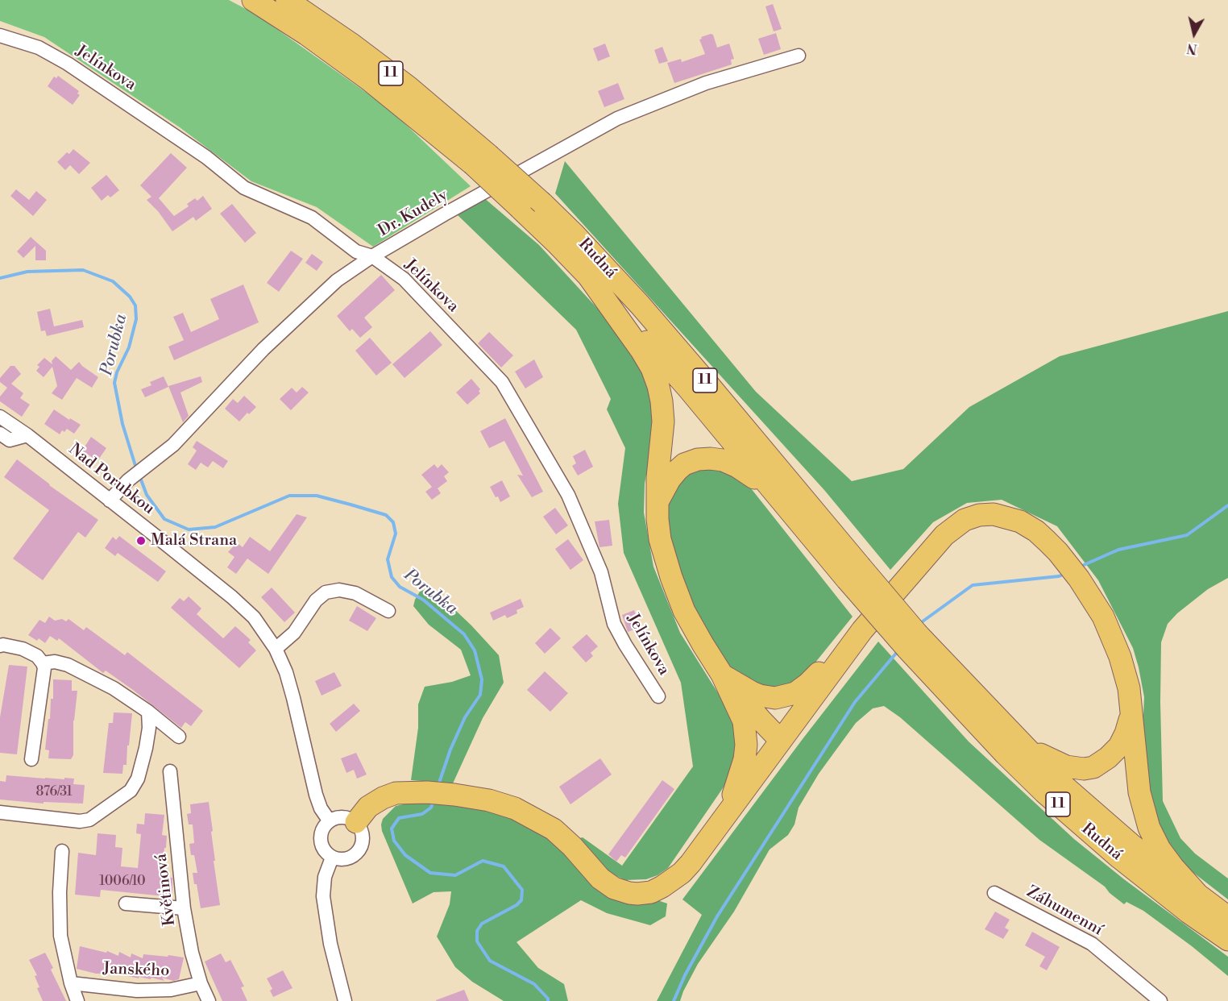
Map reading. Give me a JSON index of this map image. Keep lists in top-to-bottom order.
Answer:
{
  "streets": {
    "highway": ["11", "Rudná"],
    "street": [
      "Jelínkova",
      "Dr. Kudely",
      "Nad Porubkou",
      "Květinová",
      "Záhumenní",
      "Janského"
    ]
  },
  "crossings": [
    ["Jelínkova", "Dr. Kudely"],
    ["11", "Rudná"],
    ["Dr. Kudely", "Nad Porubkou"],
    ["Květinová", "Janského"]
  ],
  "water": ["Porubka"],
  "places": ["Malá Strana"],
  "house_numbers": ["876/31", "1006/10"],
  "north": "bottom"
}
